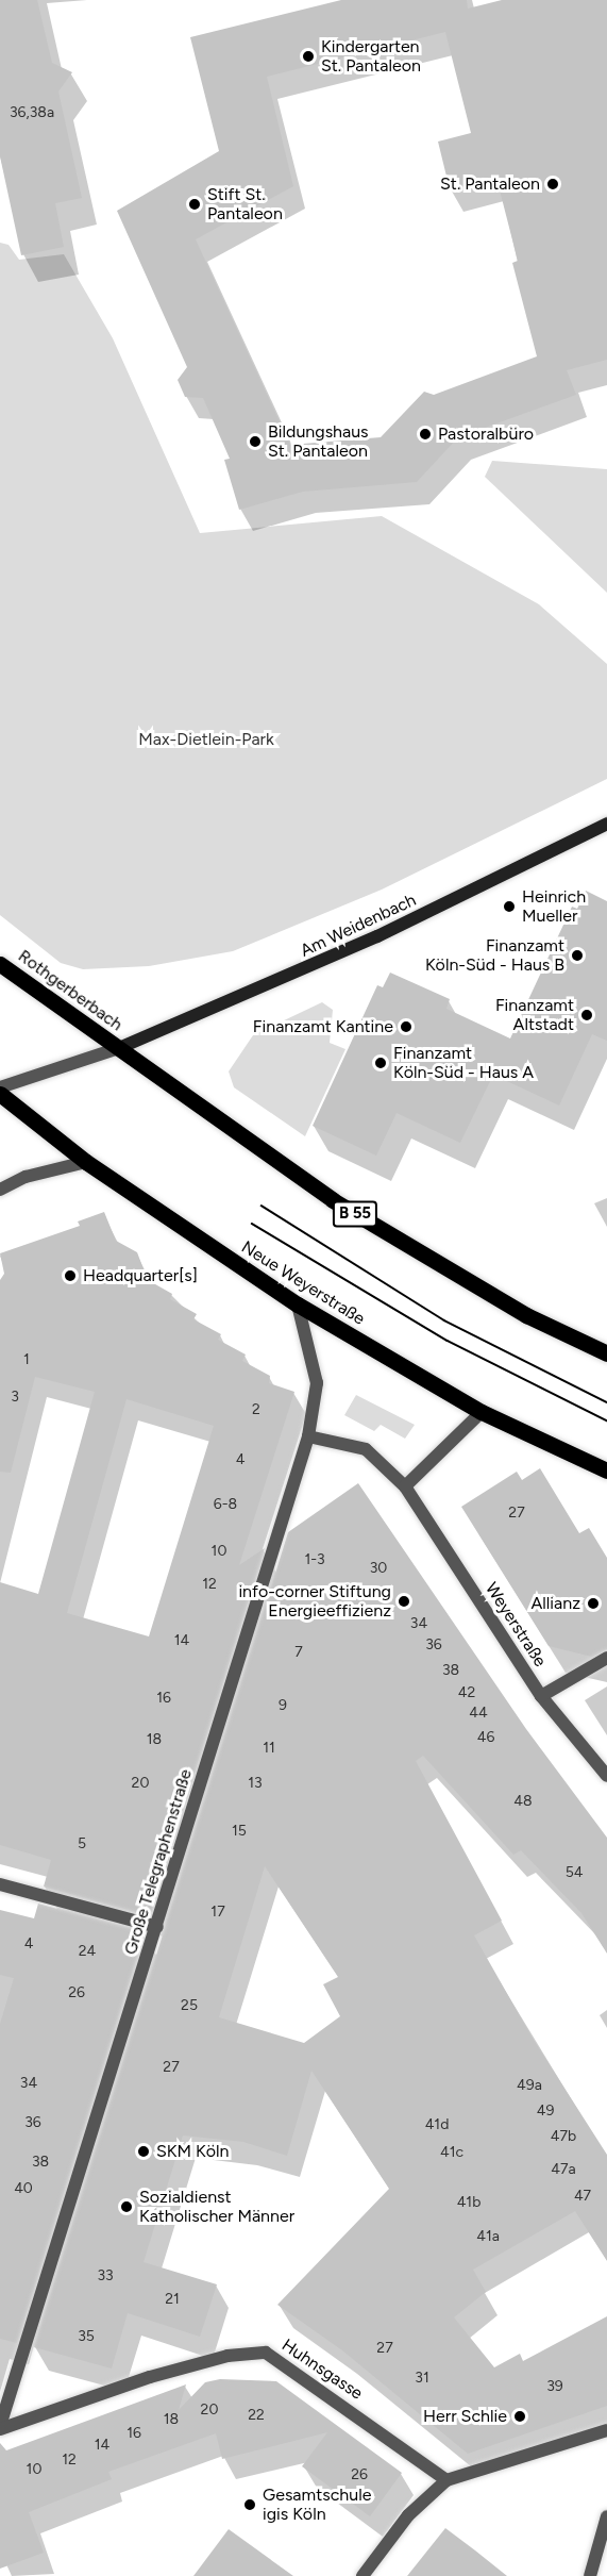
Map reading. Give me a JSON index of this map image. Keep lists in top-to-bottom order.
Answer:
{
  "streets": {
    "main road": ["Rothgerberbach", "B 55", "Neue Weyerstraße"],
    "street": [
      "Am Weidenbach",
      "Weyerstraße",
      "Große Telegraphenstraße",
      "Huhnsgasse"
    ]
  },
  "crossings": [
    ["Am Weidenbach", "Rothgerberbach"],
    ["Am Weidenbach", "B 55"],
    ["Rothgerberbach", "B 55"],
    ["Neue Weyerstraße", "Große Telegraphenstraße"],
    ["Weyerstraße", "Große Telegraphenstraße"],
    ["Große Telegraphenstraße", "Huhnsgasse"]
  ],
  "parks": ["Max-Dietlein-Park"],
  "places": [
    "Kindergarten St. Pantaleon",
    "St. Pantaleon",
    "Stift St. Pantaleon",
    "Pastoralbüro",
    "Bildungshaus St. Pantaleon",
    "Heinrich Mueller",
    "Finanzamt Köln-Süd - Haus B",
    "Finanzamt Altstadt",
    "Finanzamt Kantine",
    "Finanzamt Köln-Süd - Haus A",
    "Headquarter[s]",
    "info-corner Stiftung Energieeffizienz",
    "Allianz",
    "SKM Köln",
    "Sozialdienst Katholischer Männer",
    "Herr Schlie",
    "Gesamtschule igis Köln"
  ],
  "house_numbers": [
    "36,38a",
    "1",
    "3",
    "2",
    "4",
    "6-8",
    "27",
    "10",
    "1-3",
    "30",
    "12",
    "34",
    "14",
    "36",
    "7",
    "38",
    "42",
    "16",
    "9",
    "44",
    "46",
    "18",
    "11",
    "20",
    "13",
    "48",
    "15",
    "5",
    "54",
    "17",
    "4",
    "24",
    "26",
    "25",
    "27",
    "34",
    "49a",
    "49",
    "36",
    "41d",
    "47b",
    "41c",
    "38",
    "47a",
    "40",
    "47",
    "41b",
    "41a",
    "33",
    "21",
    "35",
    "27",
    "31",
    "39",
    "20",
    "22",
    "18",
    "16",
    "14",
    "12",
    "10",
    "26"
  ]
}
